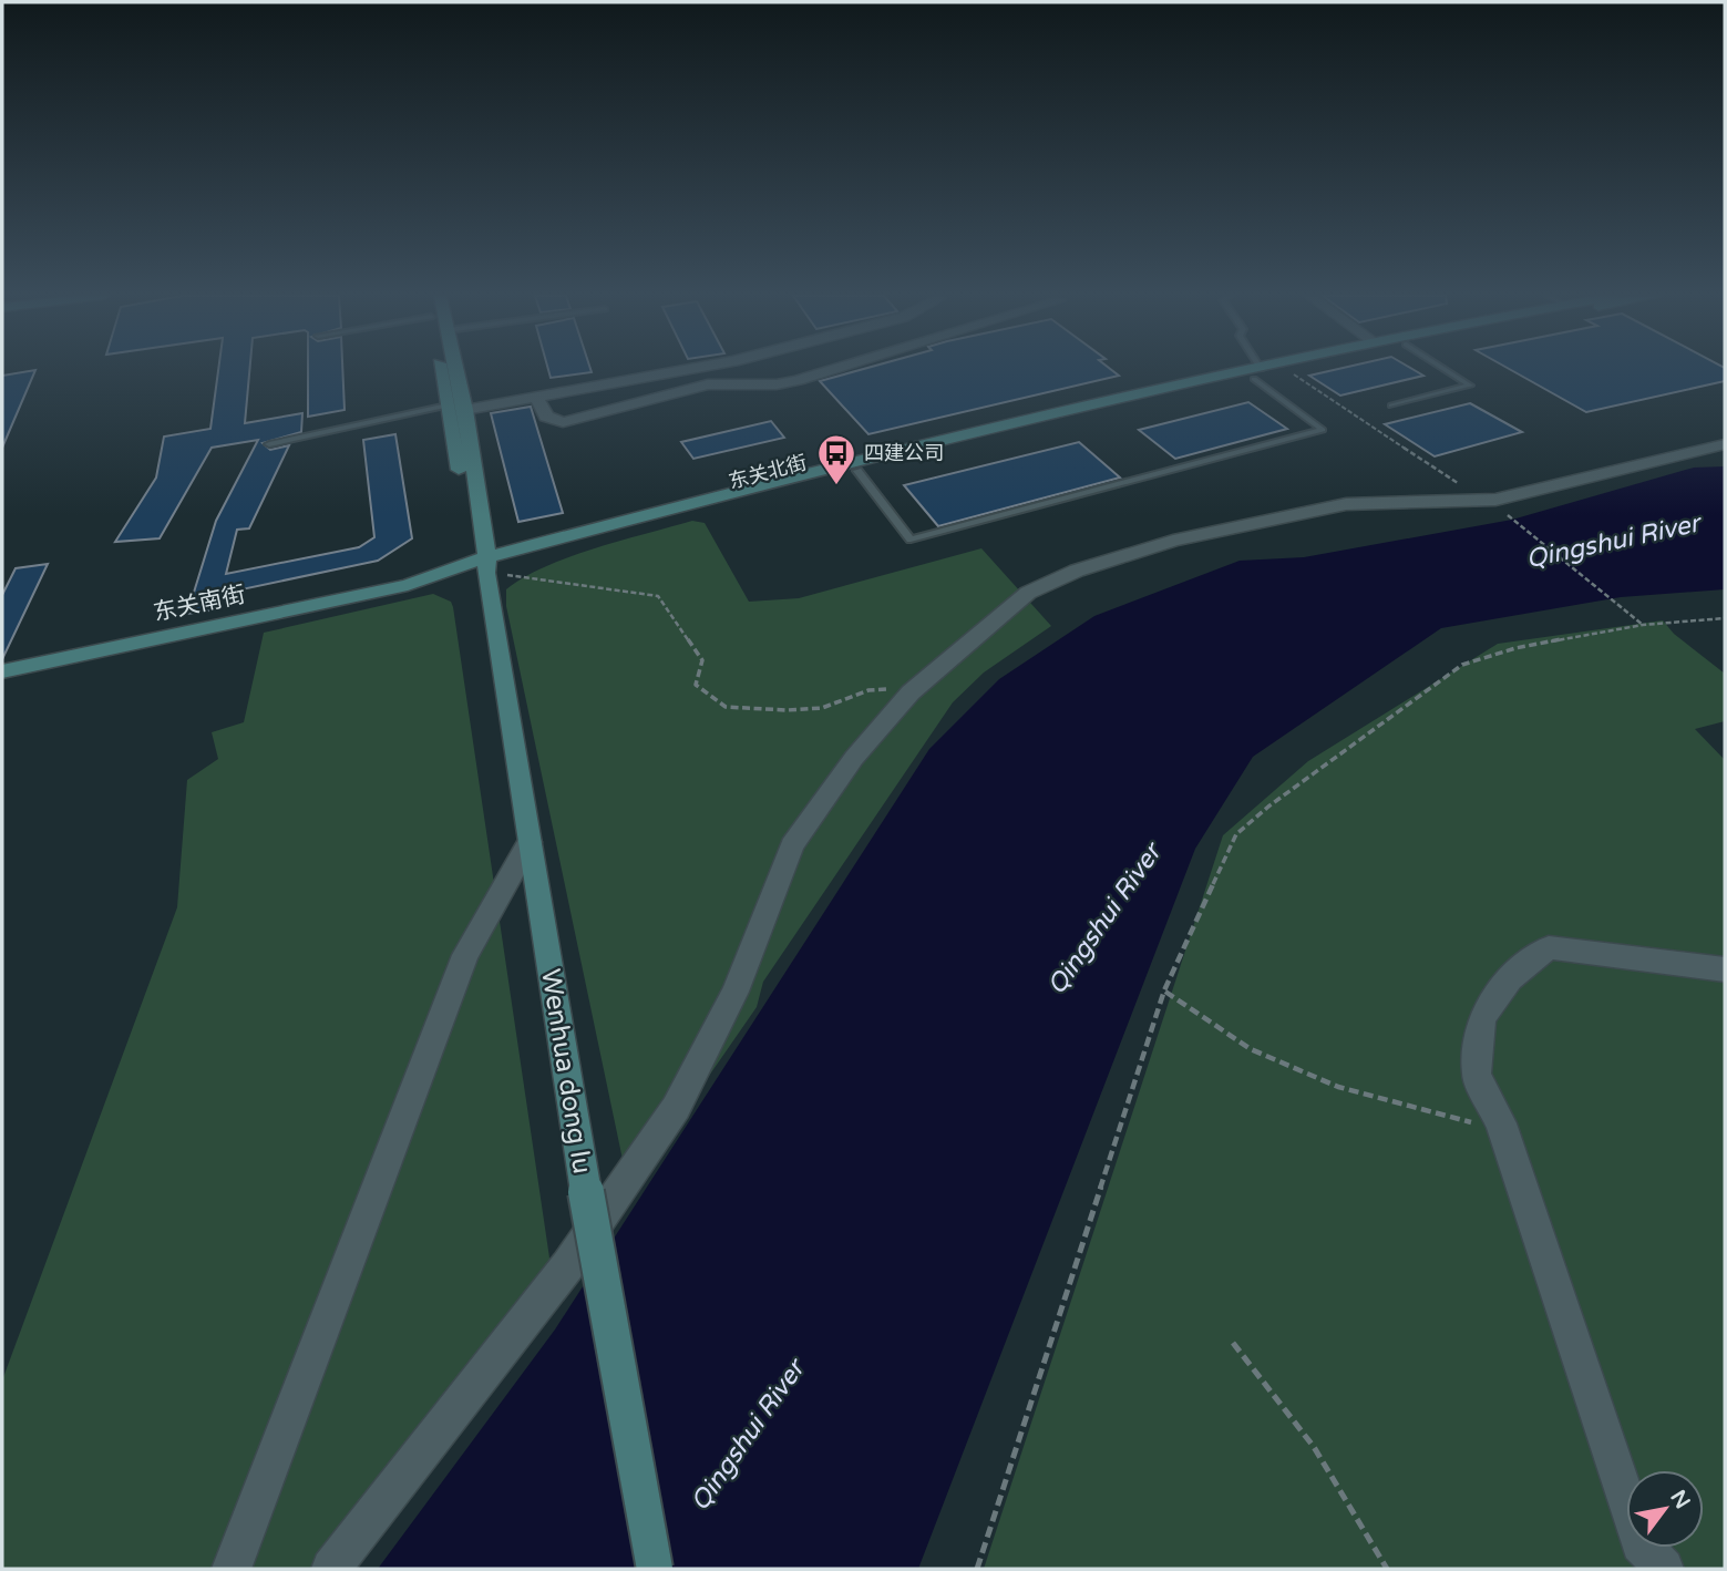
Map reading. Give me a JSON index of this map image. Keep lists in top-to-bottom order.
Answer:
{
  "streets": {
    "main road": ["东关北街", "东关南街", "Wenhua dong lu"]
  },
  "crossings": [
    ["东关北街", "东关南街"],
    ["东关北街", "Wenhua dong lu"],
    ["东关南街", "Wenhua dong lu"]
  ],
  "water": ["Qingshui River"],
  "places": {
    "bus stop": ["四建公司"]
  },
  "north": "top right"
}
